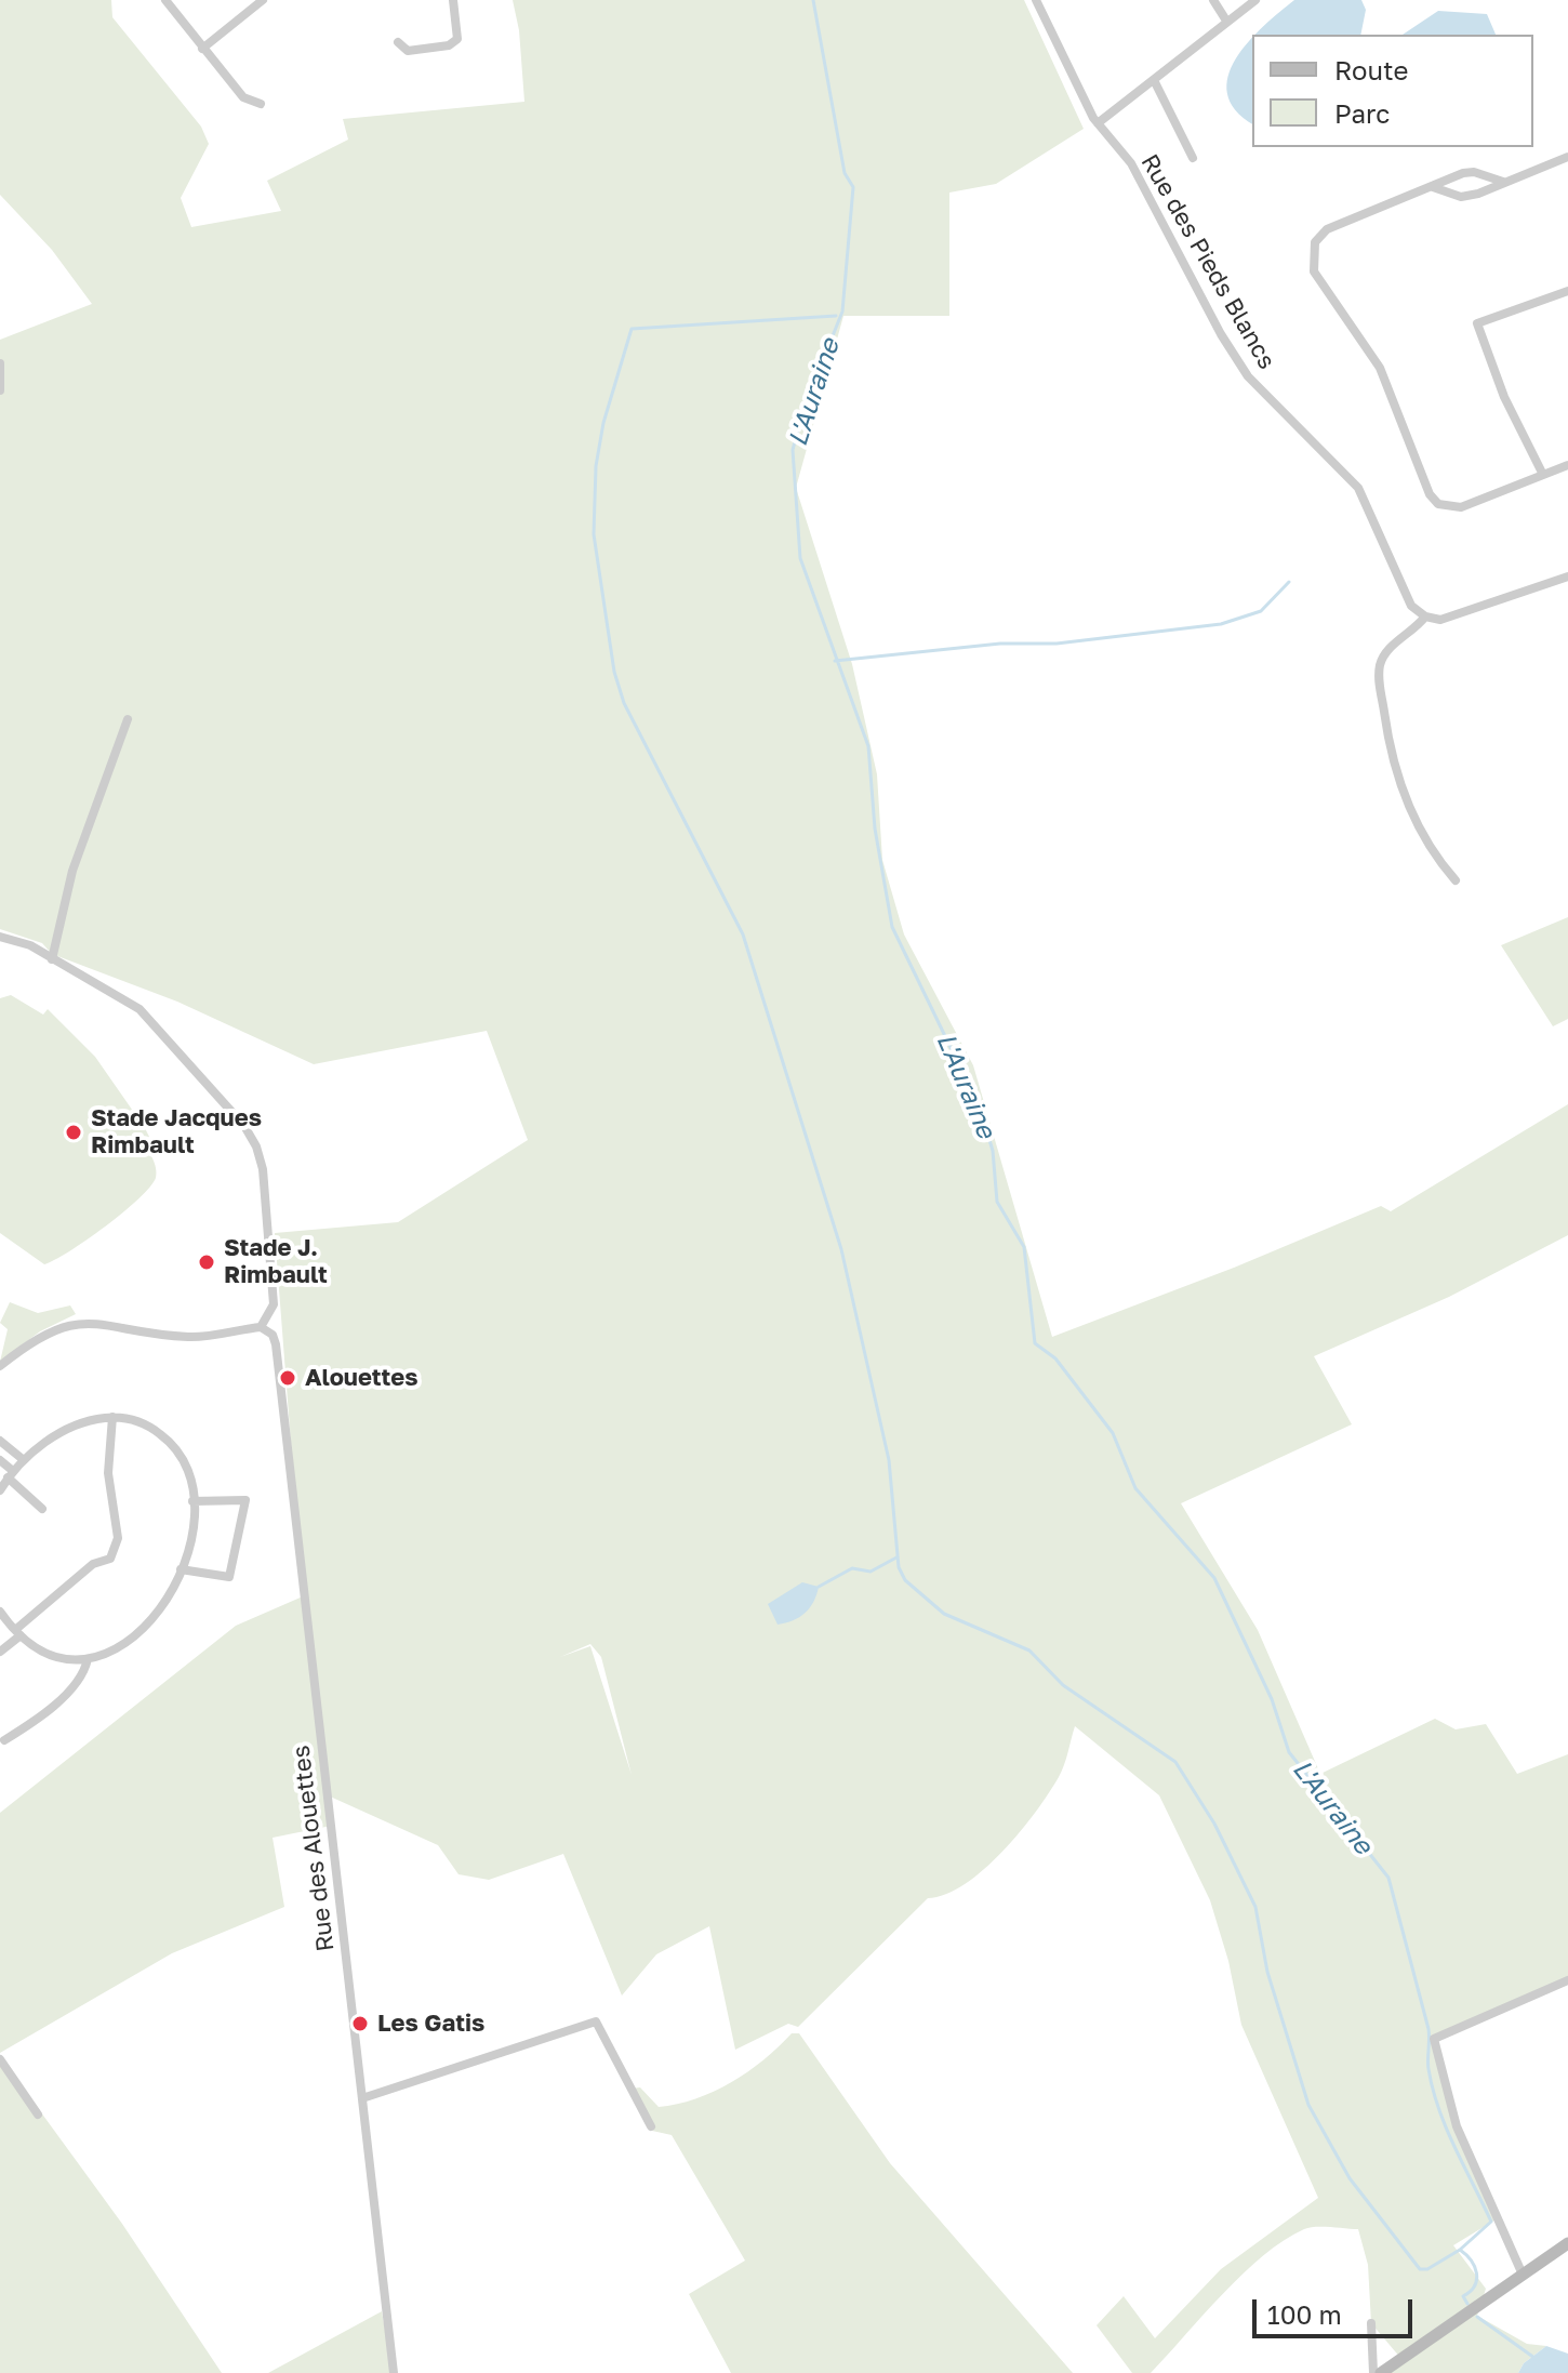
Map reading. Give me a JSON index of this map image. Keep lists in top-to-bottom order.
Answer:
{
  "streets": {
    "street": ["Rue des Pieds Blancs", "Rue des Alouettes"]
  },
  "water": ["L'Auraine"],
  "places": [
    "Stade Jacques Rimbault",
    "Stade J. Rimbault",
    "Alouettes",
    "Les Gatis"
  ],
  "legend": ["Route", "Parc"],
  "scale_bar": "100 m"
}
